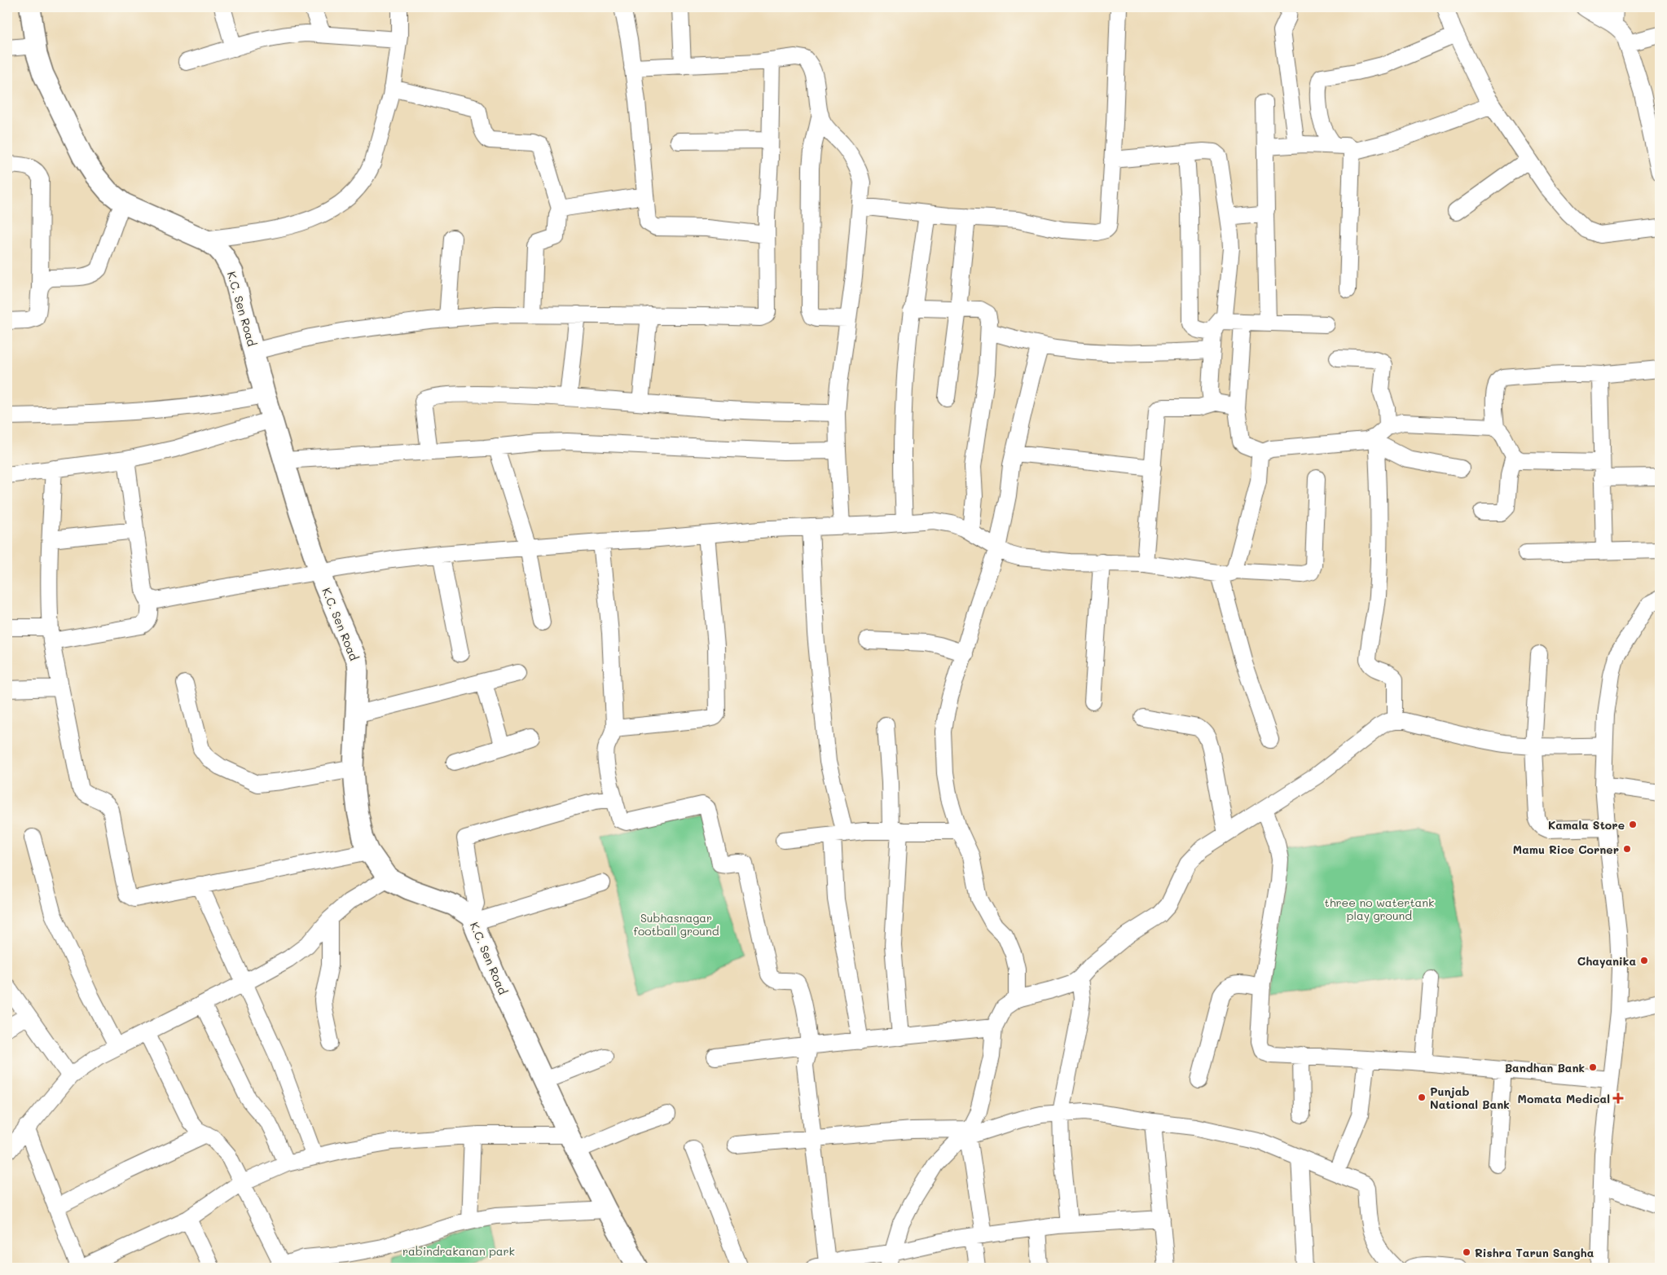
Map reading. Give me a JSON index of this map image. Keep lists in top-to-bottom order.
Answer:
{
  "streets": {
    "street": ["K.C. Sen Road"]
  },
  "parks": ["three no watertank play ground", "Subhasnagar football ground", "rabindrakanan park"],
  "places": {
    "other": [
      "Kamala Store",
      "Mamu Rice Corner",
      "Chayanika",
      "Bandhan Bank",
      "Punjab National Bank",
      "Rishra Tarun Sangha"
    ],
    "health": ["Momata Medical"]
  }
}
